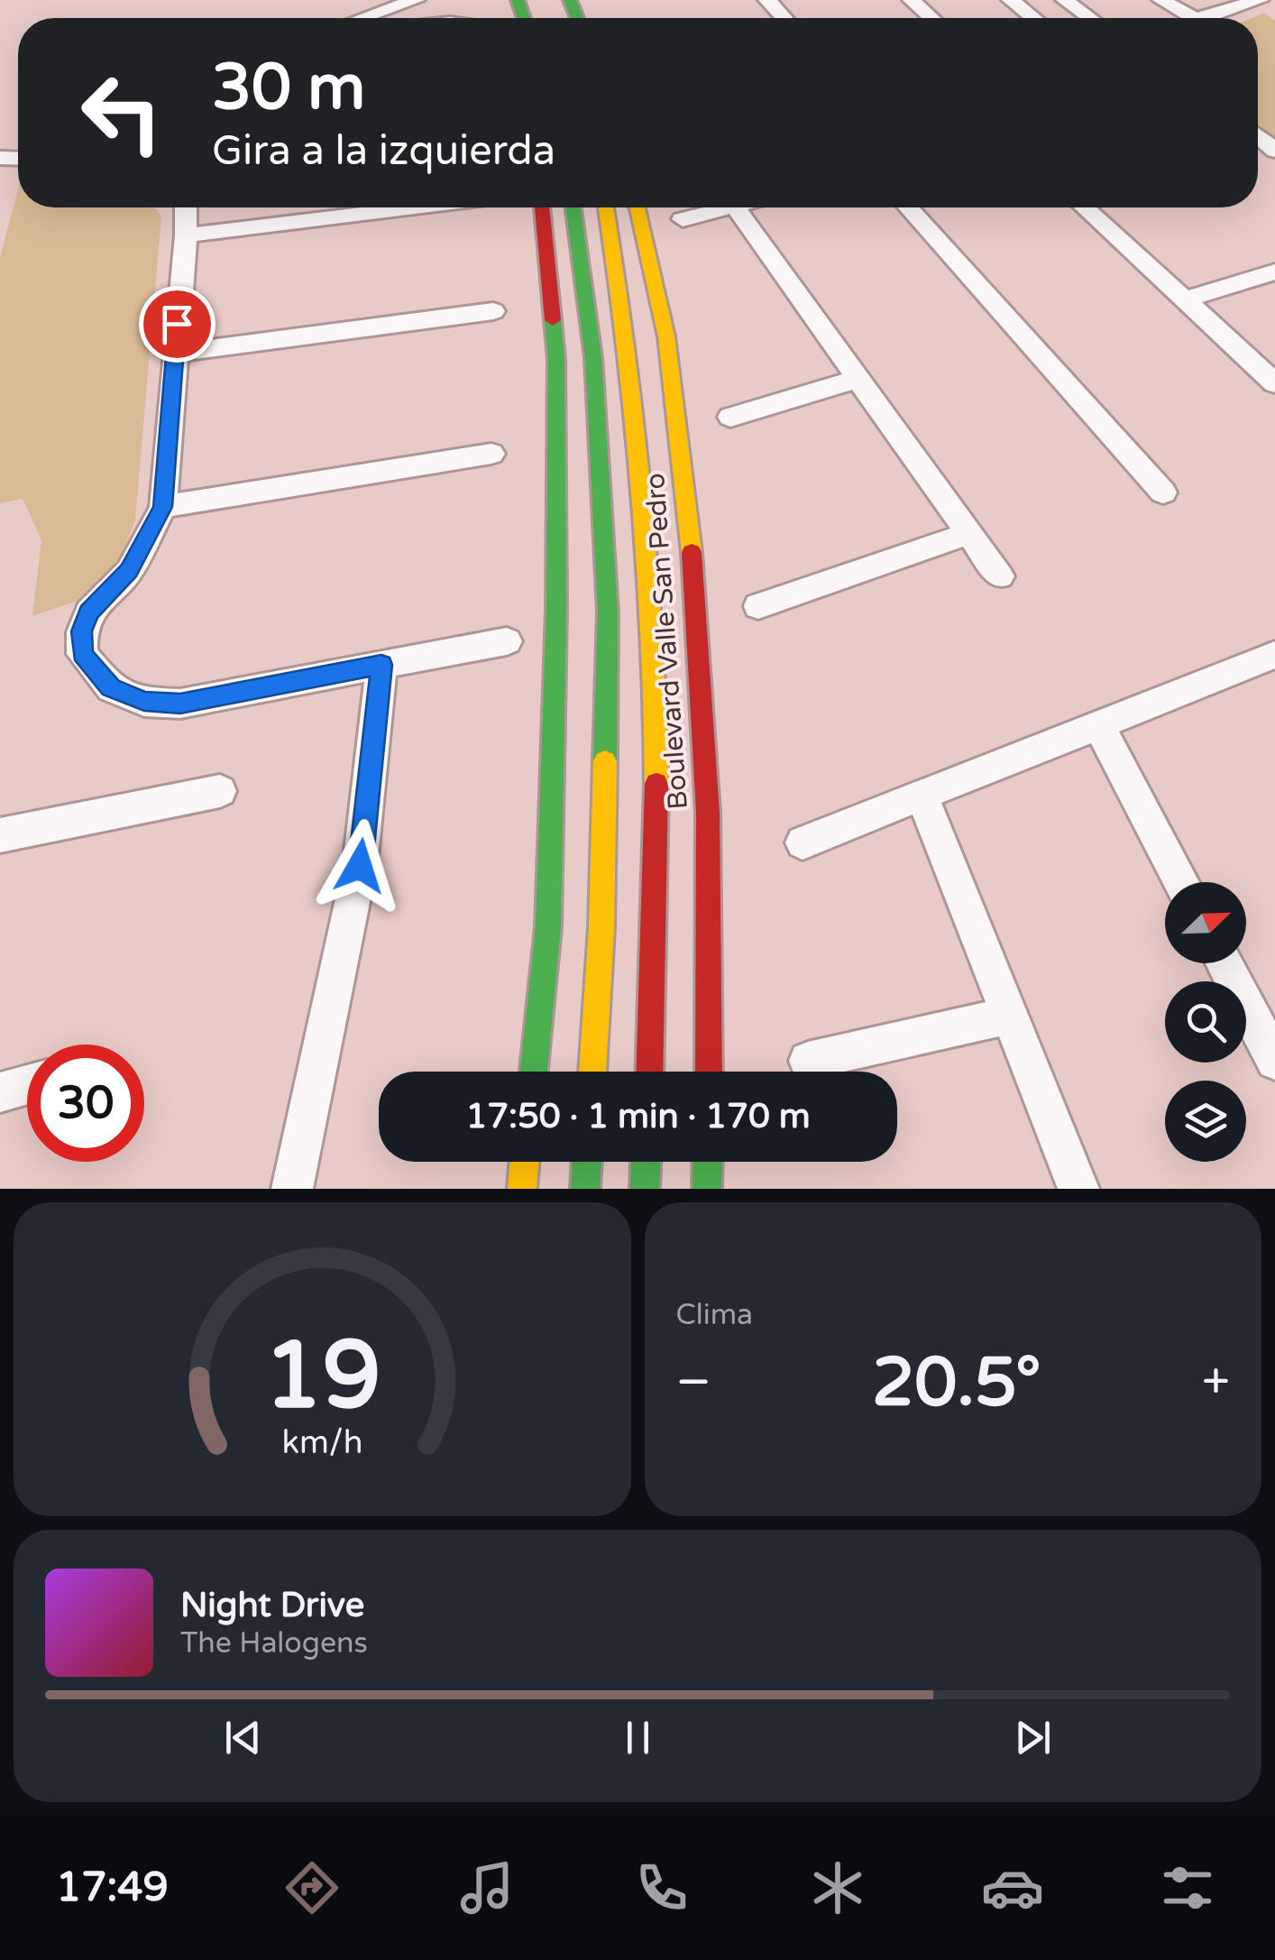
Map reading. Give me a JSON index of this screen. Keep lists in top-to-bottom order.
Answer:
{
  "streets": {
    "main road": ["Boulevard Valle San Pedro"]
  },
  "north": "top right",
  "page": {
    "turn": ["30 m", "Gira a la izquierda"],
    "limit": "30",
    "trip": "17:50 · 1 min · 170 m",
    "tile": "Clima",
    "heat": ["−", "20.5°", "+"],
    "song": ["Night Drive", "The Halogens"],
    "tabs": "17:49",
    "gauge": ["19", "km/h"]
  }
}
